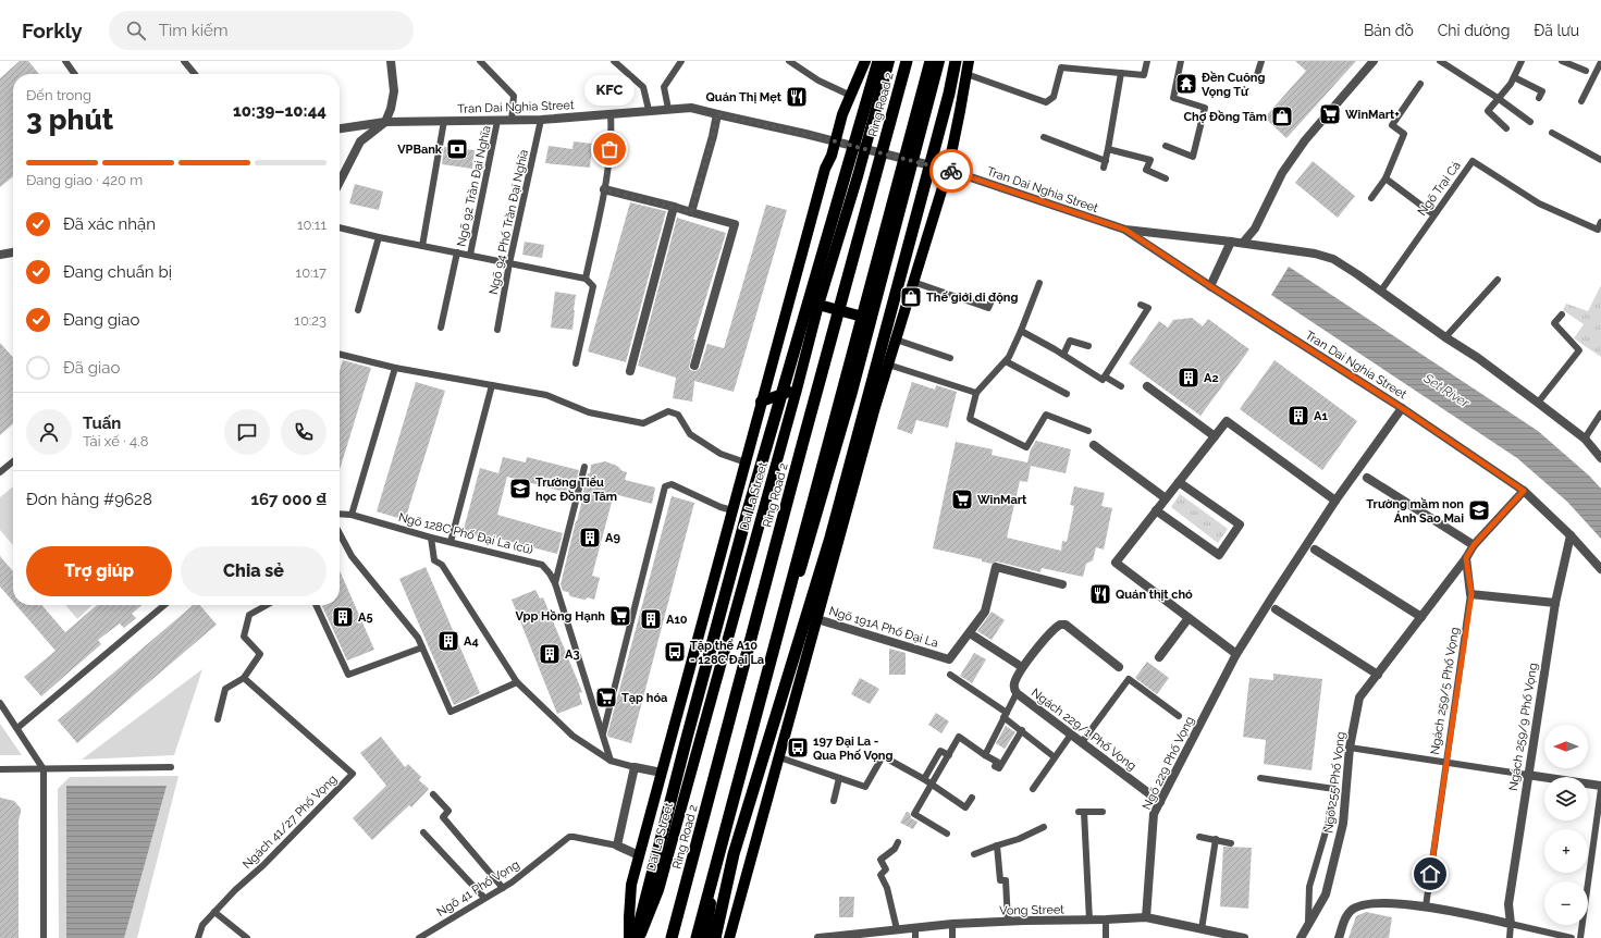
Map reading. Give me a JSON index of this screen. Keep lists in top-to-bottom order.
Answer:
{
  "streets": {
    "highway": ["Ring Road 2"],
    "main road": ["Dai La Street"],
    "street": [
      "Tran Dai Nghia Street",
      "Ngõ 191A Phố Đại La",
      "Ngách 259/5 Phố Vọng",
      "Ngách 259/9 Phố Vọng",
      "Ngách 229/1 Phố Vọng",
      "Ngõ 229 Phố Vọng",
      "Ngõ 255 Phố Vọng",
      "Vong Street"
    ],
    "lane": [
      "Ngõ 92 Trần Đại Nghĩa",
      "Ngõ Trại Cá",
      "Ngõ 94 Phố Trần Đại Nghĩa",
      "Ngõ 128C Phố Đại La (cũ)",
      "Ngách 41/27 Phố Vọng",
      "Ngõ 41 Phố Vọng"
    ]
  },
  "crossings": [
    ["Tran Dai Nghia Street", "Ngõ 92 Trần Đại Nghĩa"],
    ["Tran Dai Nghia Street", "Ngõ Trại Cá"],
    ["Tran Dai Nghia Street", "Ngõ 94 Phố Trần Đại Nghĩa"],
    ["Tran Dai Nghia Street", "Dai La Street"],
    ["Tran Dai Nghia Street", "Ngách 259/9 Phố Vọng"],
    ["Tran Dai Nghia Street", "Ngõ 229 Phố Vọng"],
    ["Tran Dai Nghia Street", "Ngõ 255 Phố Vọng"],
    ["Ngách 259/5 Phố Vọng", "Ngõ 255 Phố Vọng"],
    ["Ngách 229/1 Phố Vọng", "Ngõ 229 Phố Vọng"],
    ["Ngõ 229 Phố Vọng", "Vong Street"]
  ],
  "water": ["Set River"],
  "places": {
    "temple": ["Đền Cuông Vọng Tử"],
    "restaurant": ["Quán Thị Mẹt", "Quán thịt chó"],
    "supermarket": [
      "WinMart+",
      "WinMart",
      "Vpp Hồng Hạnh",
      "Tạp hóa"
    ],
    "shop": ["Chợ Đồng Tâm", "Thế giới di động"],
    "bank": ["VPBank"],
    "other": ["KFC"],
    "building": [
      "A2",
      "A1",
      "A9",
      "A5",
      "A10",
      "A4",
      "A3"
    ],
    "school or university": ["Trường Tiểu học Đồng Tâm", "Trường mầm non Ánh Sao Mai"],
    "bus stop": ["Tập thể A10 - 128C Đại La", "197 Đại La - Qua Phố Vọng"]
  },
  "north": "left",
  "page": {
    "header": "Forkly",
    "search": "Tìm kiếm",
    "nav": ["Bản đồ", "Chỉ đường", "Đã lưu"],
    "heading": ["3 phút", "Đến trong", "10:39–10:44"],
    "panel": [
      "Tuấn",
      "Tài xế · 4.8",
      "Đơn hàng #9628",
      "167 000 ₫"
    ],
    "bubble": "KFC",
    "bar": "Đang giao · 420 m",
    "list": [
      ["Đã xác nhận", "10:11"],
      ["Đang chuẩn bị", "10:17"],
      ["Đang giao", "10:23"],
      "Đã giao"
    ],
    "buttons": ["Trợ giúp", "Chia sẻ"],
    "map_buttons": ["+", "−"]
  }
}
